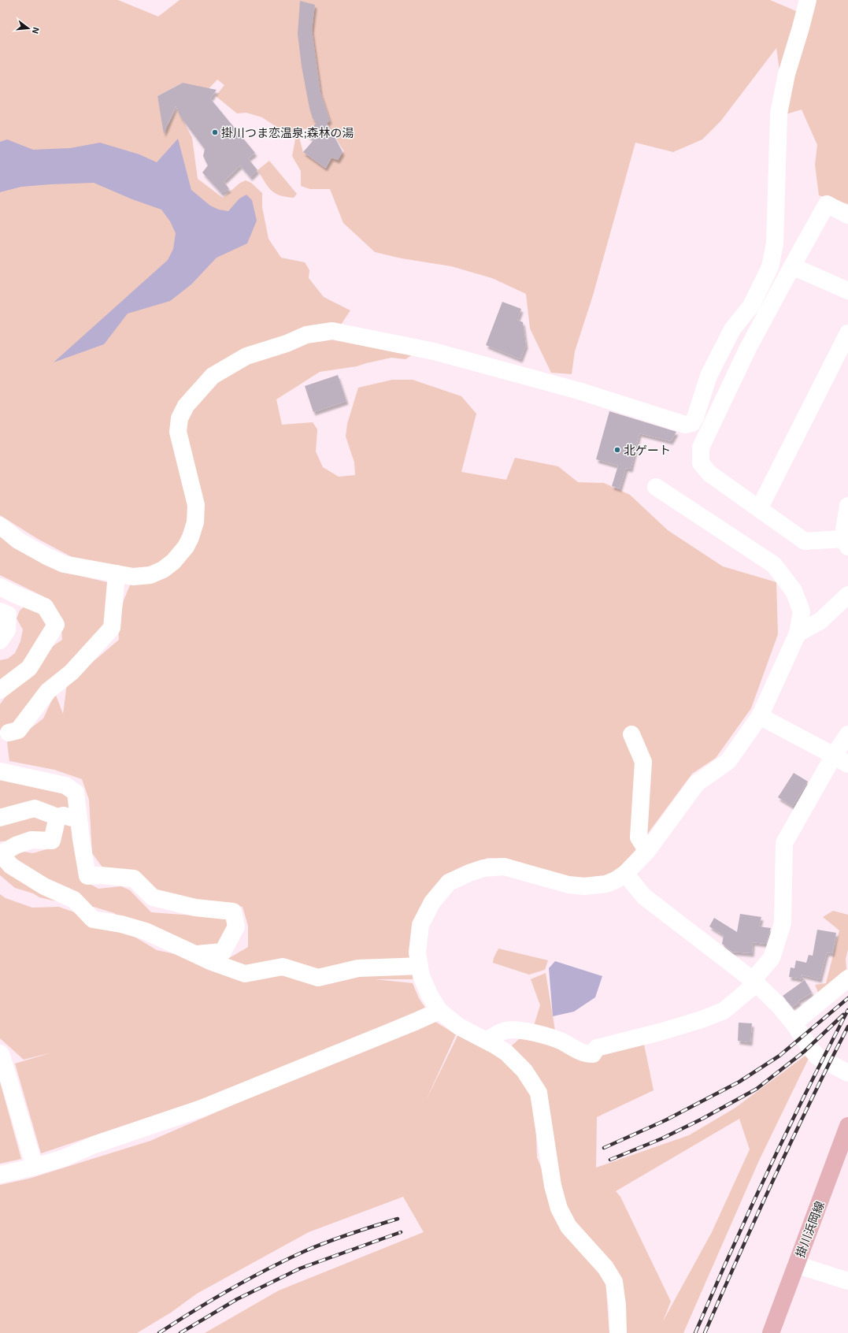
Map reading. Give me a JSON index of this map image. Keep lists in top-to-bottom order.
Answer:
{
  "streets": {
    "main road": ["掛川浜岡線"]
  },
  "places": ["掛川つま恋温泉;森林の湯", "北ゲート"],
  "north": "right"
}
